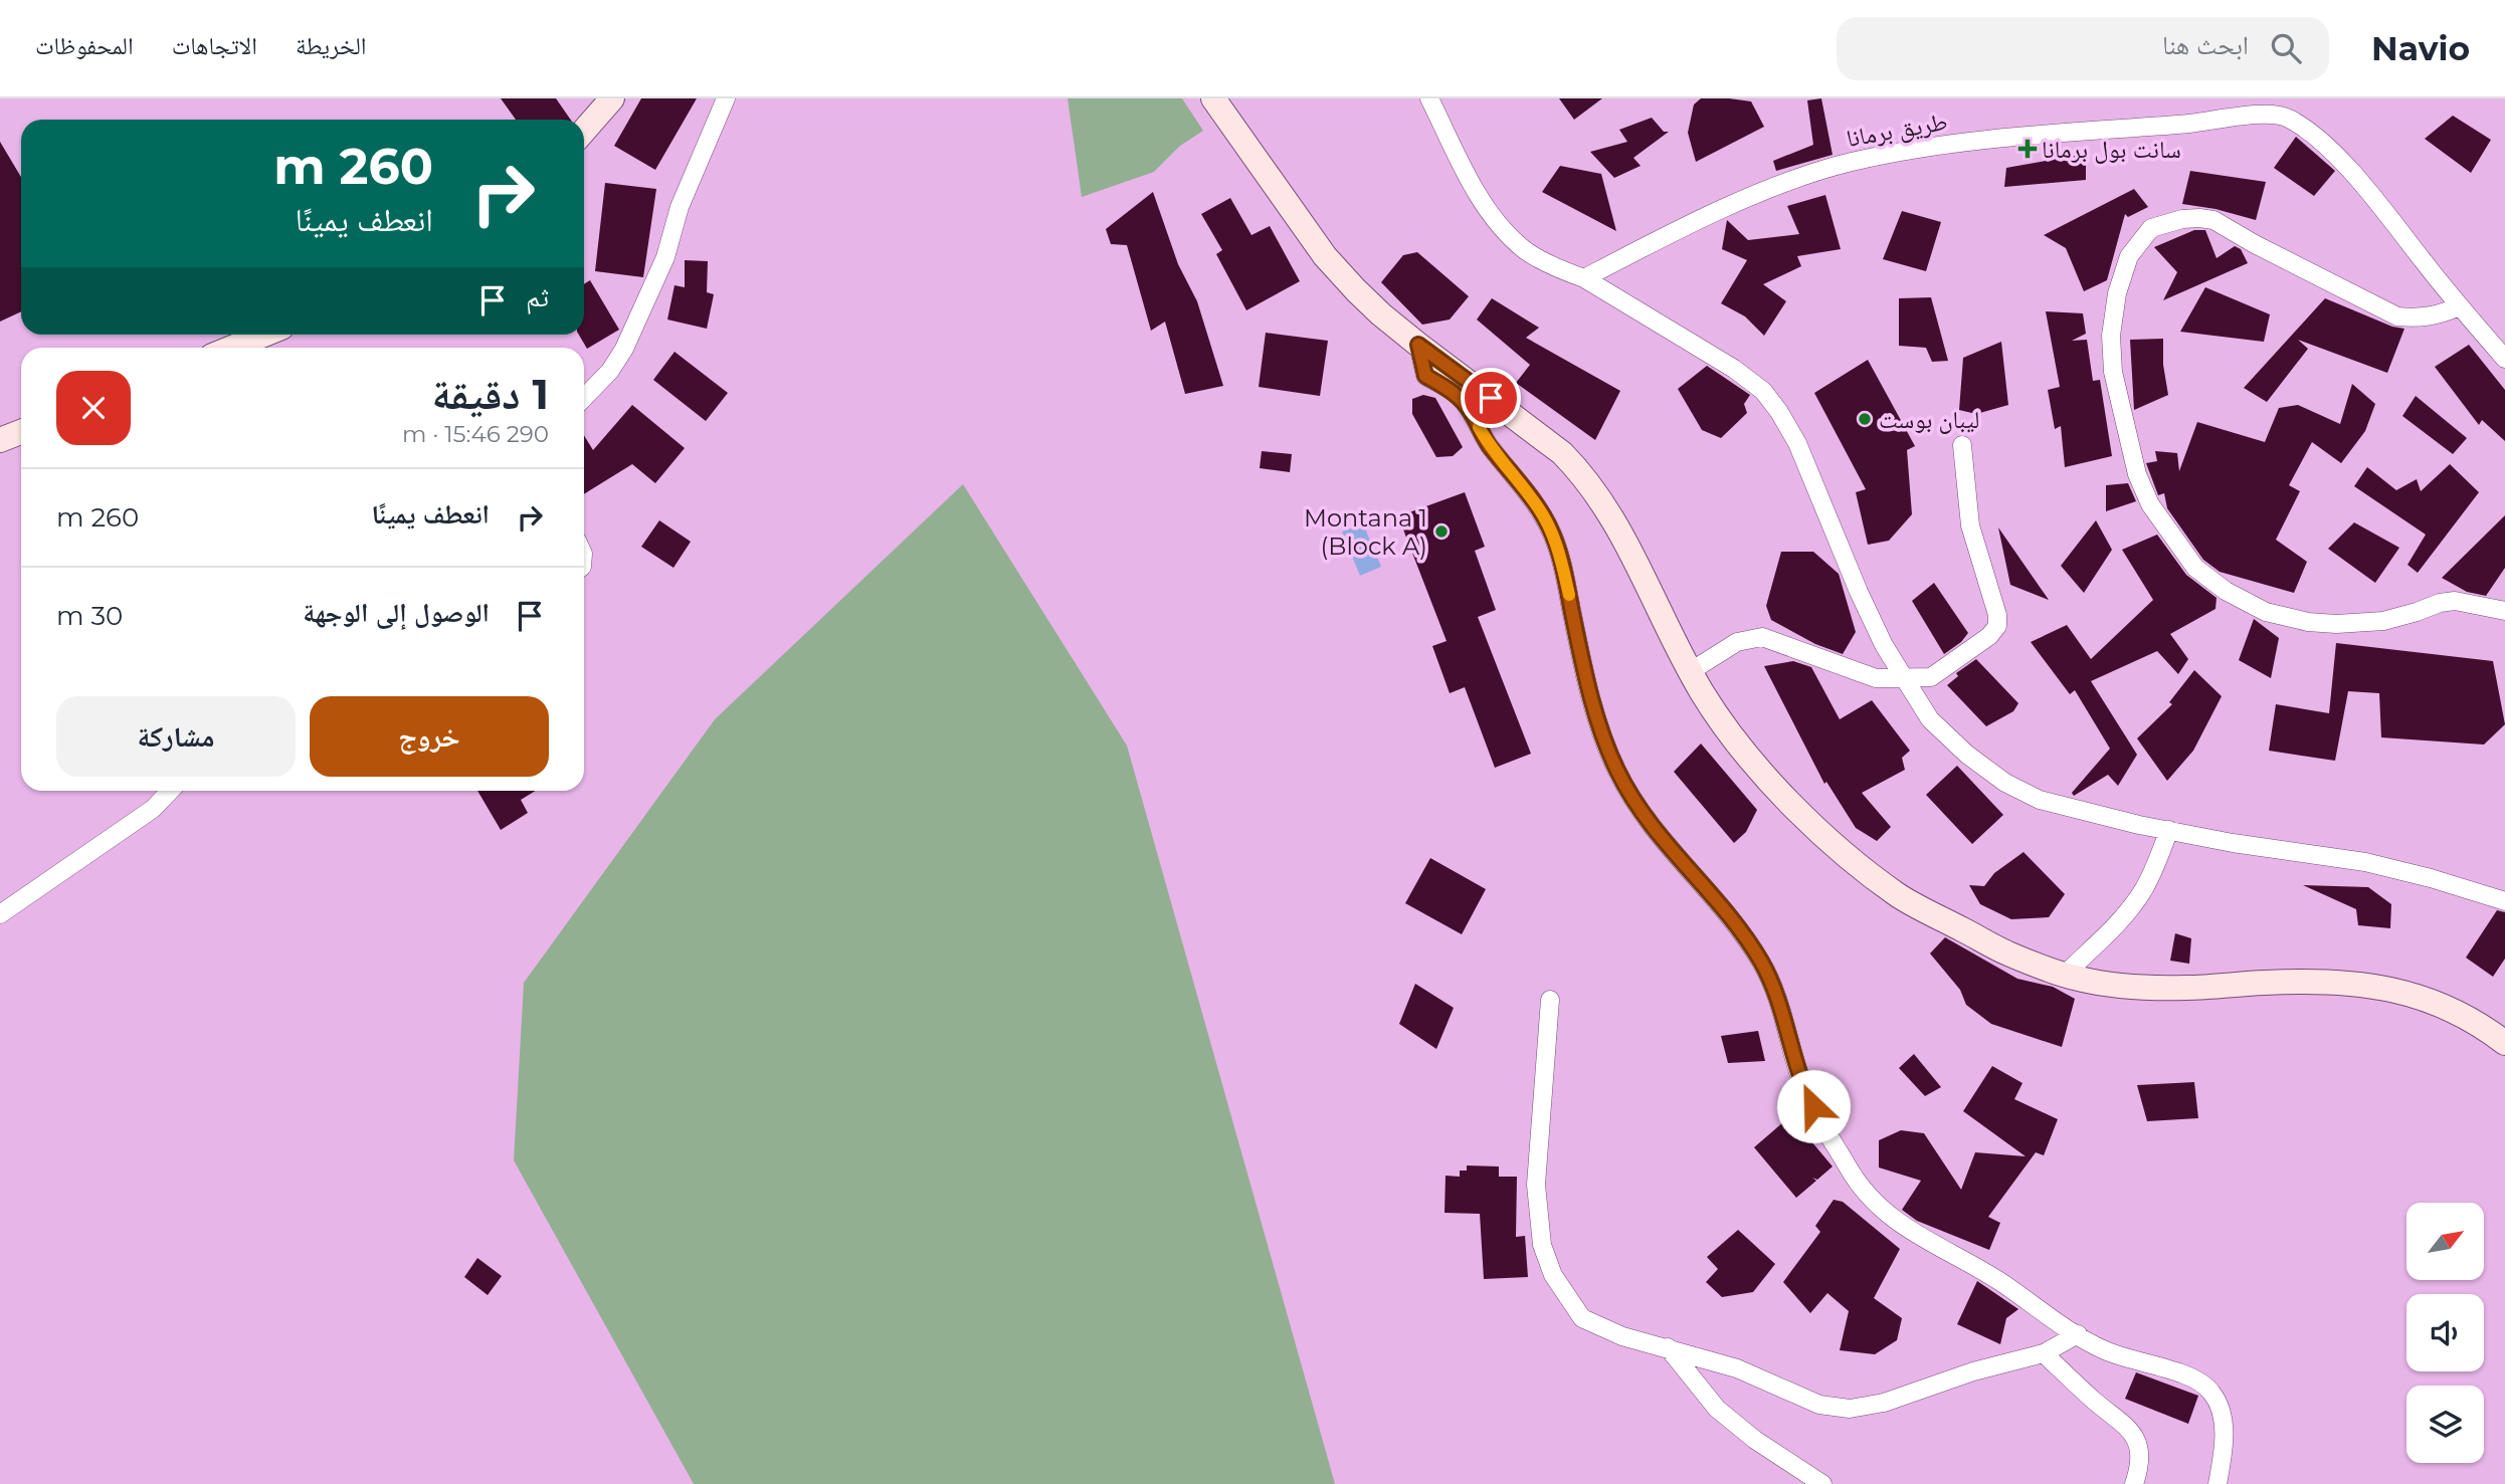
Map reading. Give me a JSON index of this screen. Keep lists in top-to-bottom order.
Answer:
{
  "streets": {
    "street": ["طريق برمانا"]
  },
  "places": {
    "health": ["سانت بول برمانا"],
    "other": ["ليبان بوست", "Montana 1 (Block A)"]
  },
  "north": "top right",
  "page": {
    "header": "Navio",
    "search": "ابحث هنا",
    "nav": ["الخريطة", "الاتجاهات", "المحفوظات"],
    "turn": ["260 m", "انعطف يمينًا"],
    "then": "ثم",
    "heading": ["1 دقيقة", "290 m · 15:46"],
    "list": [
      {
        "name": "انعطف يمينًا",
        "value": "260 m"
      },
      {
        "name": "الوصول إلى الوجهة",
        "value": "30 m"
      }
    ],
    "buttons": ["خروج", "مشاركة"]
  }
}
